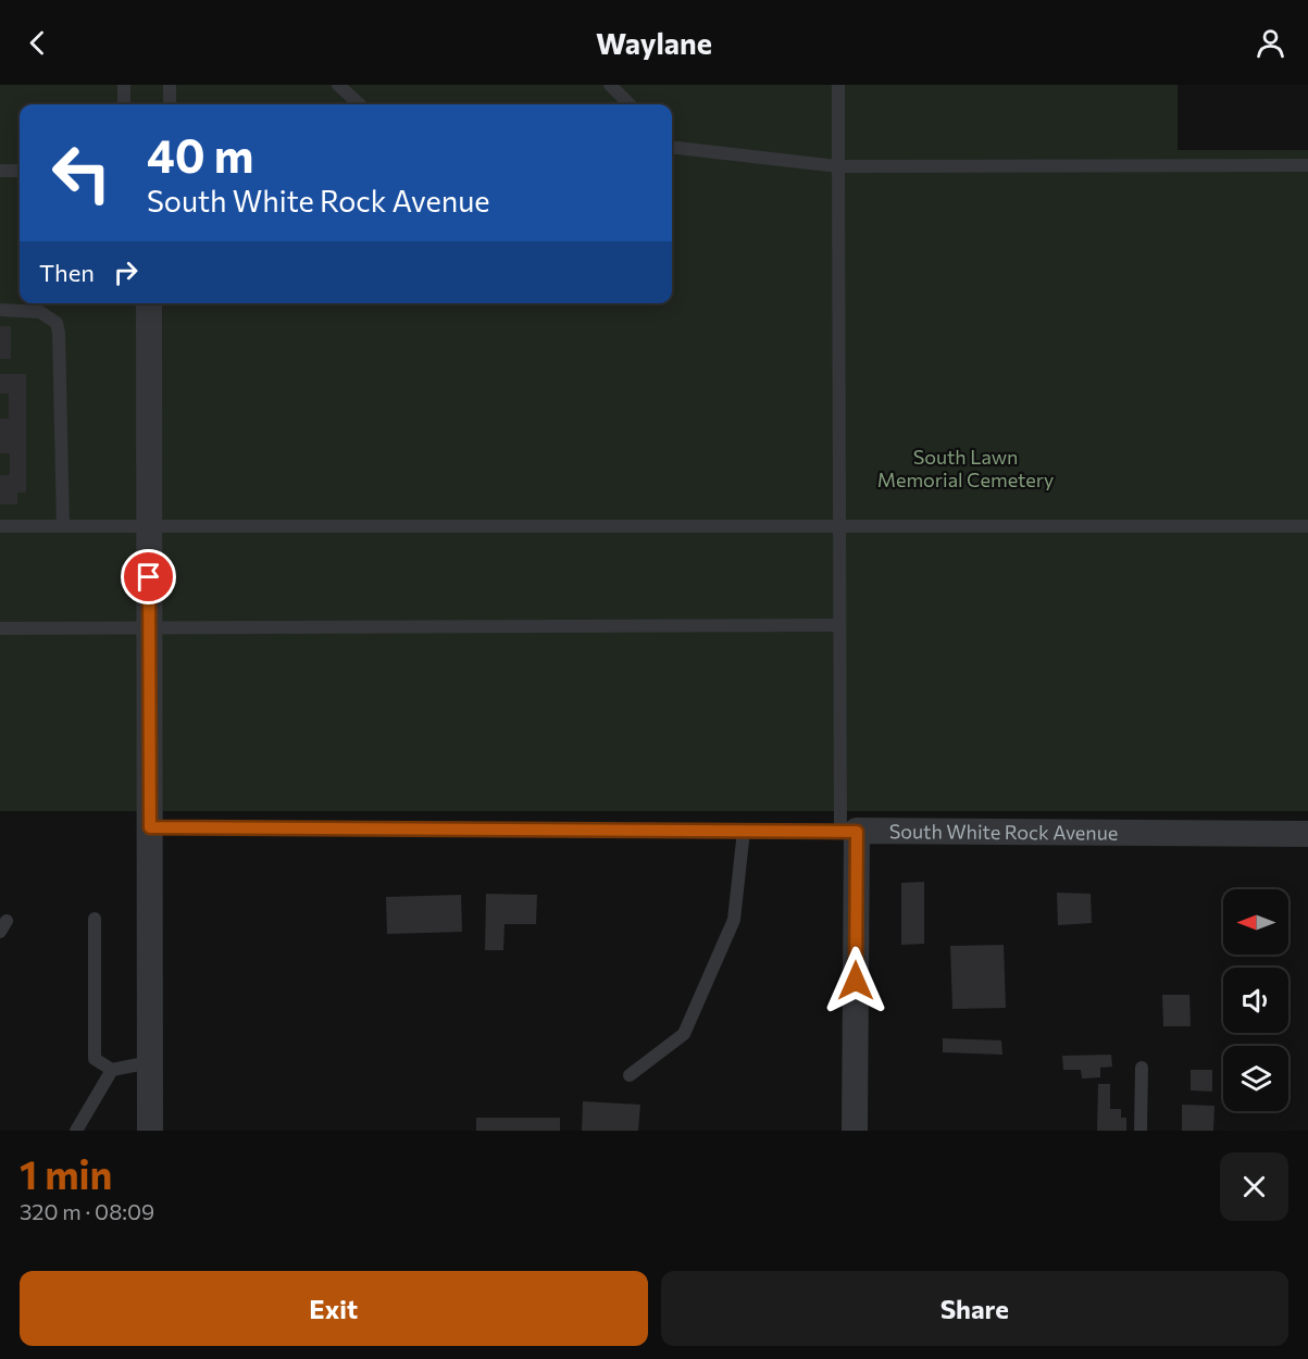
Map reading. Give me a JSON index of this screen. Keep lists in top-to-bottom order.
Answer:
{
  "streets": {
    "street": ["South White Rock Avenue"]
  },
  "parks": ["South Lawn Memorial Cemetery"],
  "north": "left",
  "page": {
    "header": "Waylane",
    "turn": ["40 m", "South White Rock Avenue"],
    "then": "Then",
    "heading": ["1 min", "320 m · 08:09"],
    "buttons": ["Exit", "Share"]
  }
}
